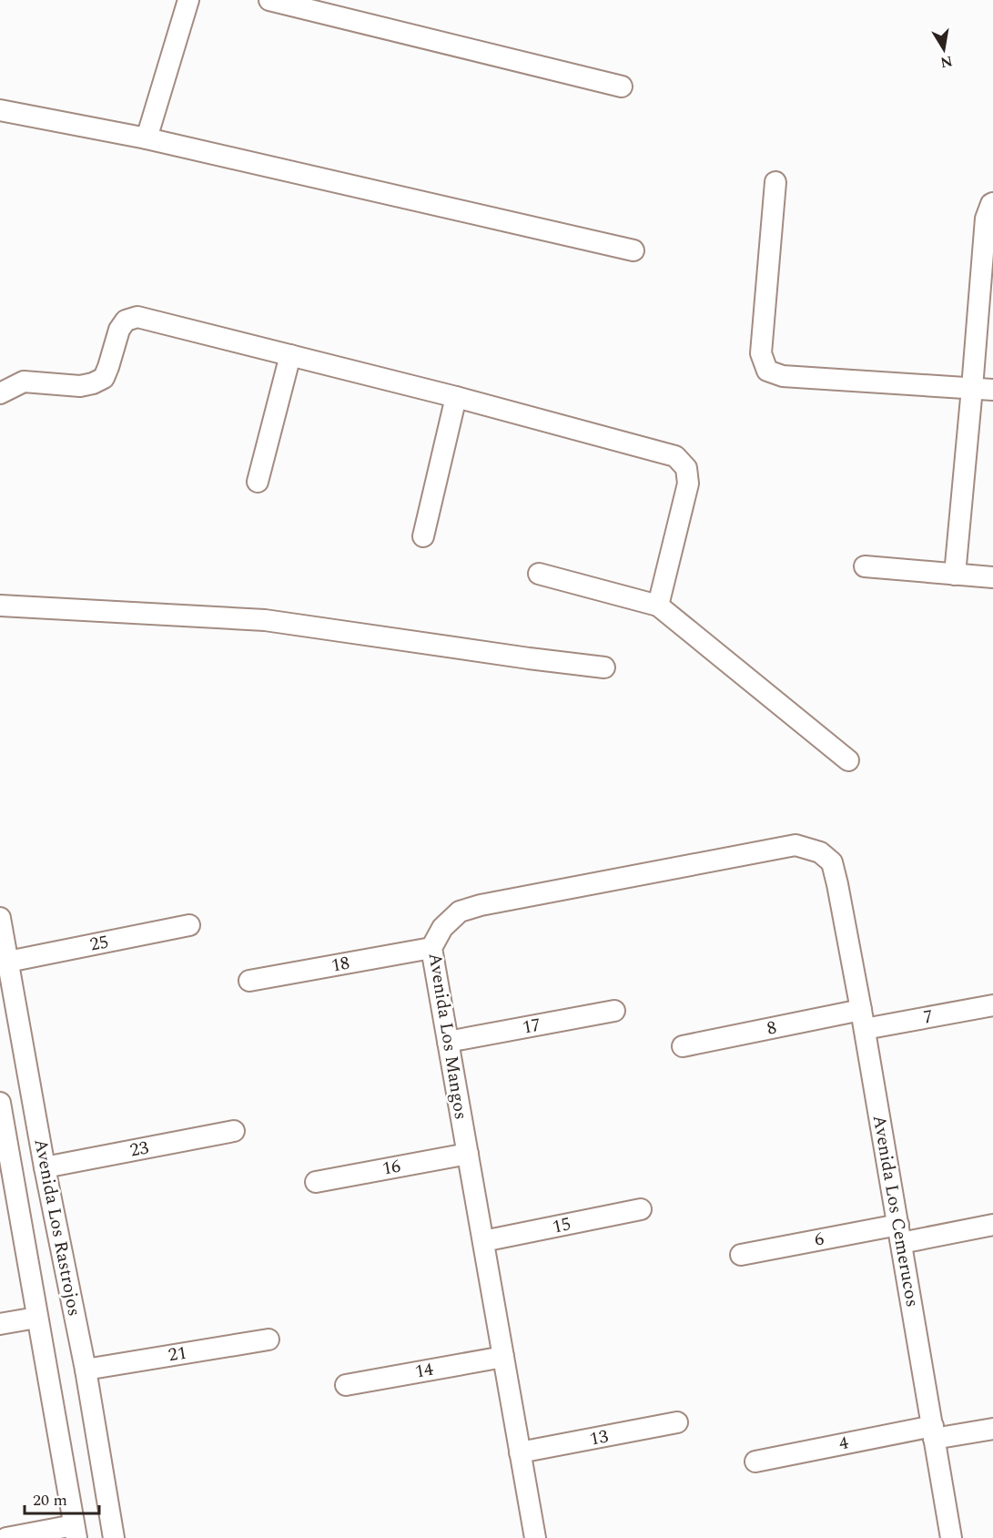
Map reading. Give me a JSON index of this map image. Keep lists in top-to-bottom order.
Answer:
{
  "streets": {
    "street": [
      "25",
      "18",
      "7",
      "17",
      "8",
      "Avenida Los Mangos",
      "23",
      "16",
      "Avenida Los Cemerucos",
      "15",
      "Avenida Los Rastrojos",
      "6",
      "21",
      "14",
      "13",
      "4"
    ]
  },
  "crossings": [
    ["25", "Avenida Los Rastrojos"],
    ["18", "Avenida Los Mangos"],
    ["7", "8"],
    ["7", "Avenida Los Cemerucos"],
    ["17", "Avenida Los Mangos"],
    ["8", "Avenida Los Cemerucos"],
    ["Avenida Los Mangos", "16"],
    ["Avenida Los Mangos", "Avenida Los Cemerucos"],
    ["Avenida Los Mangos", "15"],
    ["Avenida Los Mangos", "14"],
    ["Avenida Los Mangos", "13"],
    ["23", "Avenida Los Rastrojos"],
    ["Avenida Los Cemerucos", "6"],
    ["Avenida Los Cemerucos", "4"],
    ["Avenida Los Rastrojos", "21"]
  ],
  "scale_bar": "20 m",
  "north": "bottom"
}
